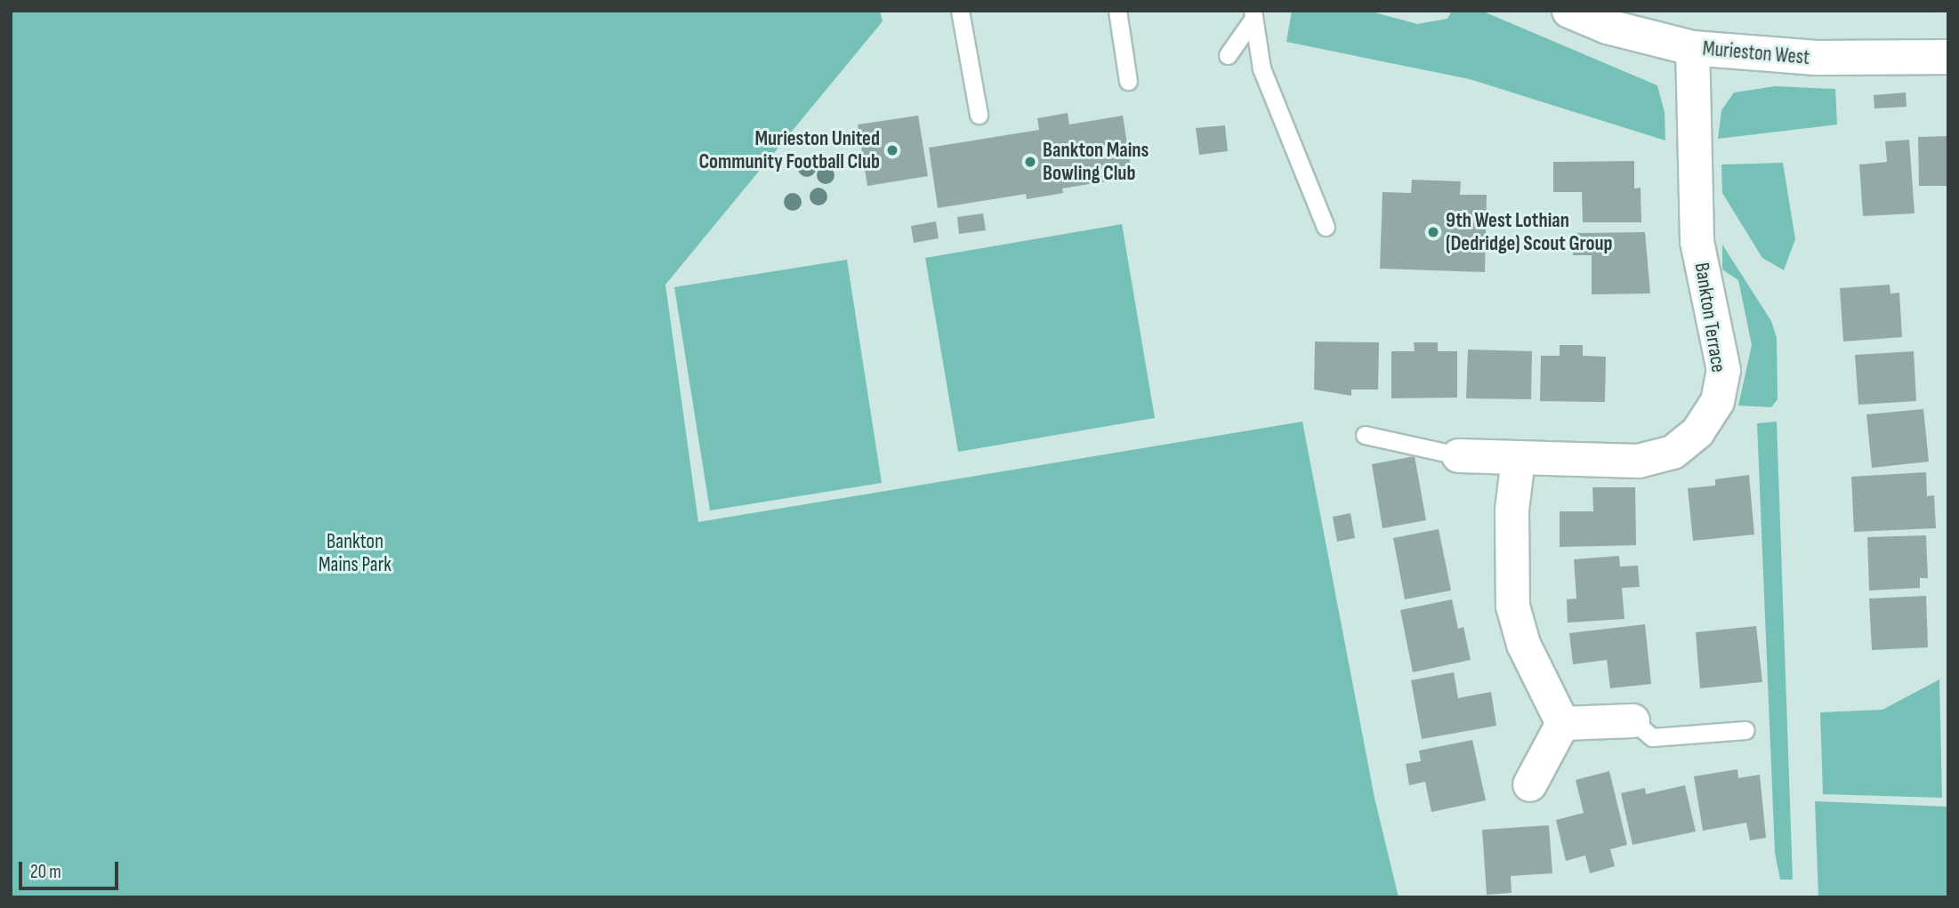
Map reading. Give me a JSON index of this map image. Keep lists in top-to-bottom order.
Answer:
{
  "streets": {
    "street": ["Murieston West", "Bankton Terrace"]
  },
  "crossings": [
    ["Murieston West", "Bankton Terrace"]
  ],
  "parks": ["Bankton Mains Park"],
  "places": ["Murieston United Community Football Club", "Bankton Mains Bowling Club", "9th West Lothian (Dedridge) Scout Group"],
  "scale_bar": "20 m"
}
